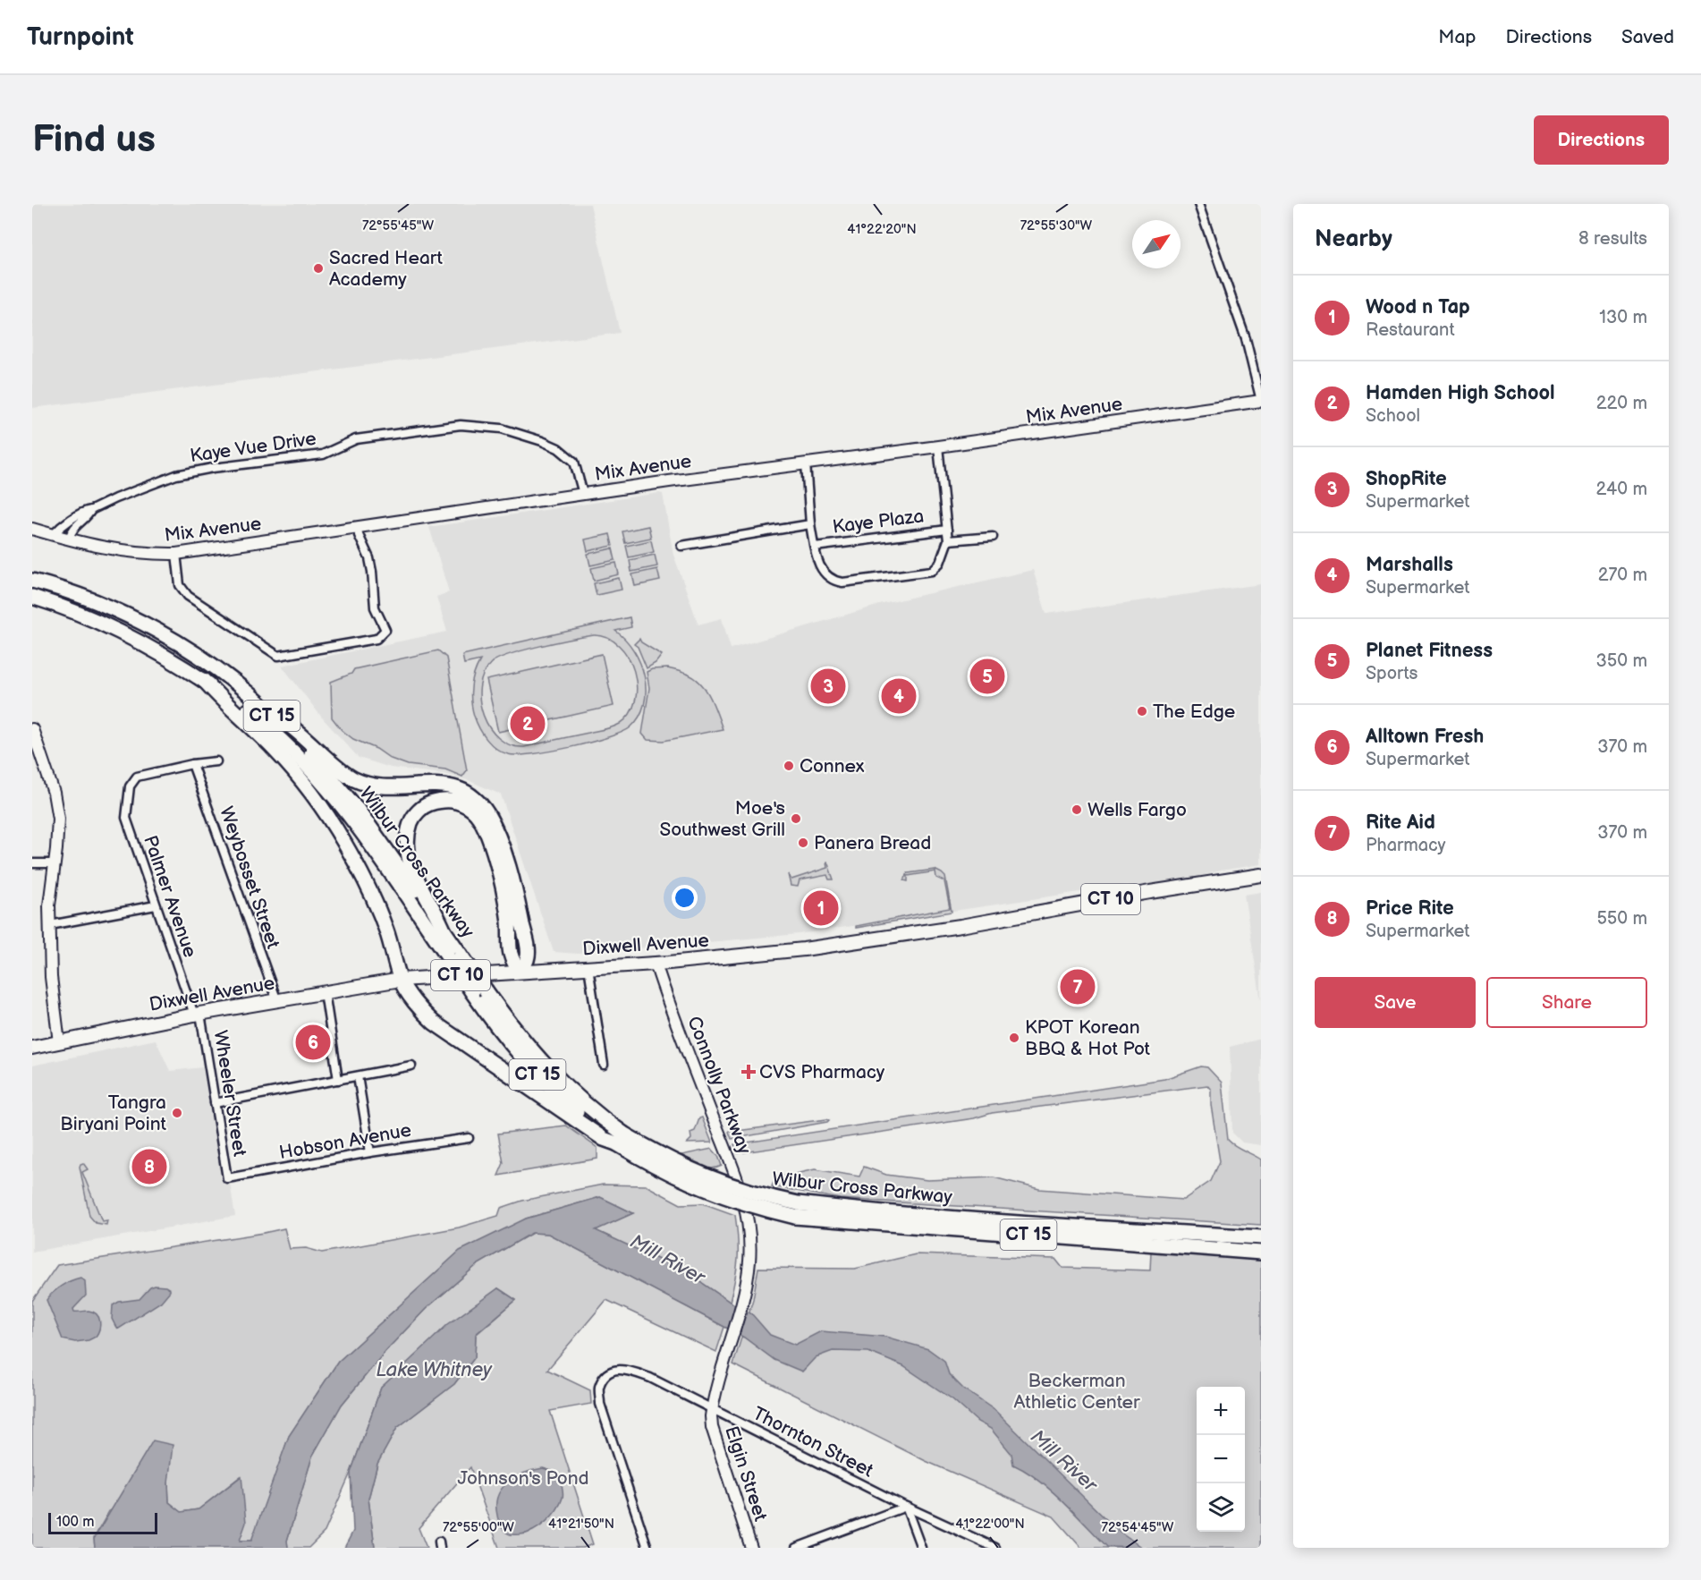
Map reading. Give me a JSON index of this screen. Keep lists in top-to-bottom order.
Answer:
{
  "streets": {
    "highway": ["CT 15", "Wilbur Cross Parkway"],
    "main road": ["CT 10", "Dixwell Avenue"],
    "street": [
      "Mix Avenue",
      "Kaye Vue Drive",
      "Kaye Plaza",
      "Weybosset Street",
      "Palmer Avenue",
      "Connolly Parkway",
      "Wheeler Street",
      "Hobson Avenue",
      "Thornton Street",
      "Elgin Street"
    ]
  },
  "crossings": [
    ["Mix Avenue", "Kaye Vue Drive"],
    ["Mix Avenue", "Kaye Plaza"],
    ["Weybosset Street", "Palmer Avenue"],
    ["Weybosset Street", "Dixwell Avenue"],
    ["Palmer Avenue", "Dixwell Avenue"],
    ["Palmer Avenue", "Wheeler Street"],
    ["Dixwell Avenue", "Connolly Parkway"],
    ["Dixwell Avenue", "Wheeler Street"],
    ["Connolly Parkway", "Thornton Street"],
    ["Connolly Parkway", "Elgin Street"],
    ["Wheeler Street", "Hobson Avenue"],
    ["Thornton Street", "Elgin Street"]
  ],
  "water": ["Mill River", "Lake Whitney"],
  "parks": ["Beckerman Athletic Center", "Johnson's Pond"],
  "places": {
    "other": [
      "Sacred Heart Academy",
      "The Edge",
      "Connex",
      "Wells Fargo",
      "Moe's Southwest Grill",
      "Panera Bread",
      "KPOT Korean BBQ & Hot Pot",
      "Tangra Biryani Point"
    ],
    "health": ["CVS Pharmacy"]
  },
  "scale_bar": "100 m",
  "north": "top right",
  "page": {
    "header": "Turnpoint",
    "nav": ["Map", "Directions", "Saved"],
    "buttons": [
      "Directions",
      ["Save", "Share"]
    ],
    "title": "Find us",
    "heading": ["Nearby", "8 results"],
    "list": [
      {
        "mark": "1",
        "name": "Wood n Tap",
        "note": "Restaurant",
        "value": "130 m"
      },
      {
        "mark": "2",
        "name": "Hamden High School",
        "note": "School",
        "value": "220 m"
      },
      {
        "mark": "3",
        "name": "ShopRite",
        "note": "Supermarket",
        "value": "240 m"
      },
      {
        "mark": "4",
        "name": "Marshalls",
        "note": "Supermarket",
        "value": "270 m"
      },
      {
        "mark": "5",
        "name": "Planet Fitness",
        "note": "Sports",
        "value": "350 m"
      },
      {
        "mark": "6",
        "name": "Alltown Fresh",
        "note": "Supermarket",
        "value": "370 m"
      },
      {
        "mark": "7",
        "name": "Rite Aid",
        "note": "Pharmacy",
        "value": "370 m"
      },
      {
        "mark": "8",
        "name": "Price Rite",
        "note": "Supermarket",
        "value": "550 m"
      }
    ],
    "pins": [
      "5",
      "3",
      "4",
      "2",
      "1",
      "7",
      "6",
      "8"
    ],
    "map_buttons": ["+", "−"],
    "scale": "100 m"
  },
  "coordinates": [
    "72°55'45\"W",
    "72°55'30\"W",
    "41°22'20\"N",
    "41°21'50\"N",
    "41°22'00\"N",
    "72°55'00\"W",
    "72°54'45\"W"
  ]
}
